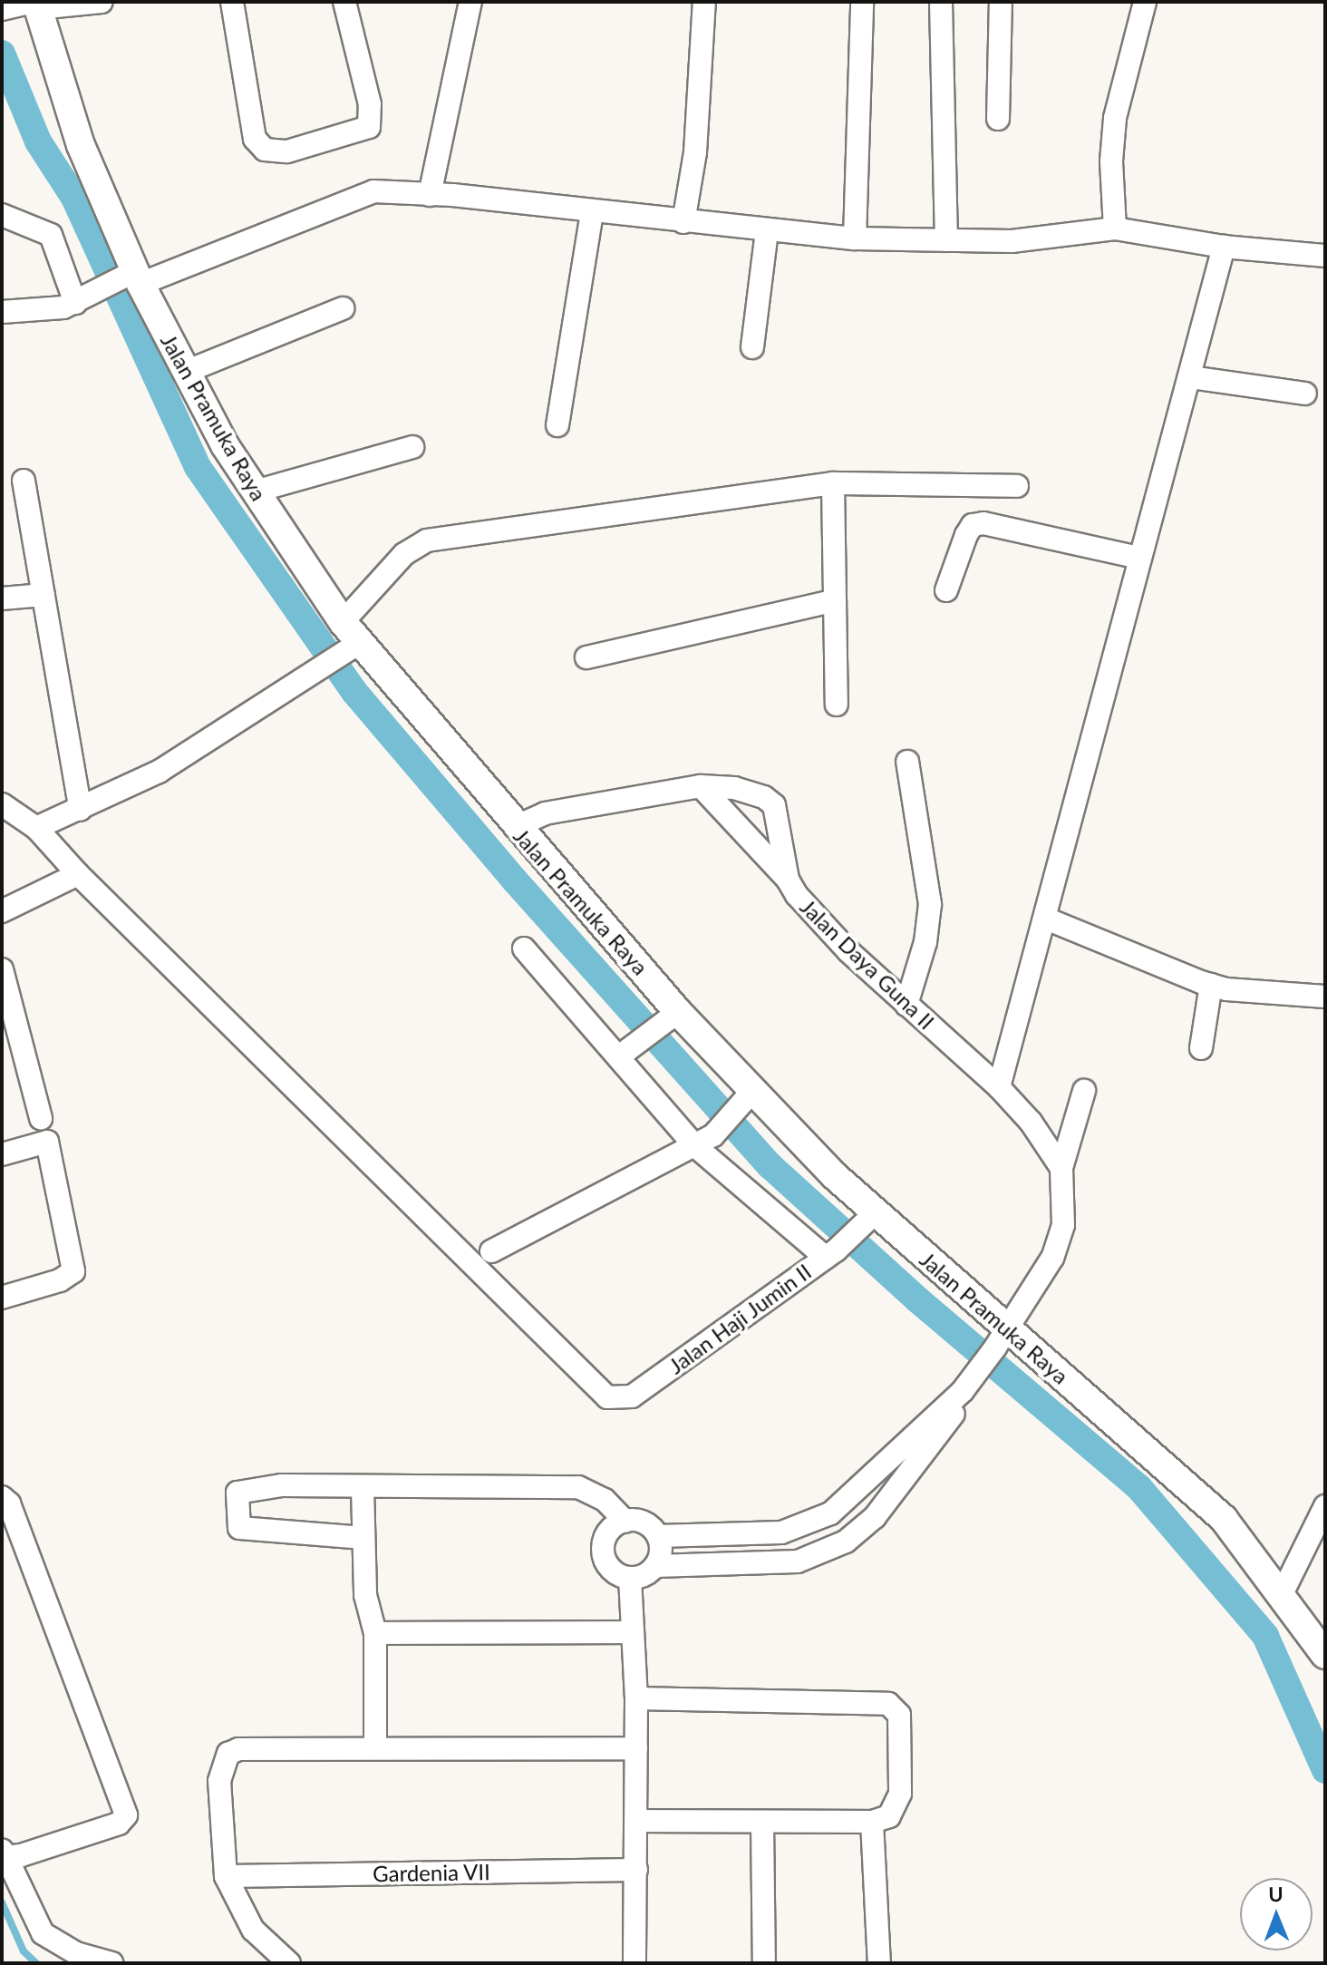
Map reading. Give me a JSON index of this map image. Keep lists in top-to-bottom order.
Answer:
{
  "streets": {
    "street": [
      "Jalan Pramuka Raya",
      "Jalan Daya Guna II",
      "Jalan Haji Jumin II",
      "Gardenia VII"
    ]
  },
  "crossings": [
    ["Jalan Pramuka Raya", "Jalan Daya Guna II"],
    ["Jalan Pramuka Raya", "Jalan Haji Jumin II"]
  ],
  "north": "top"
}
